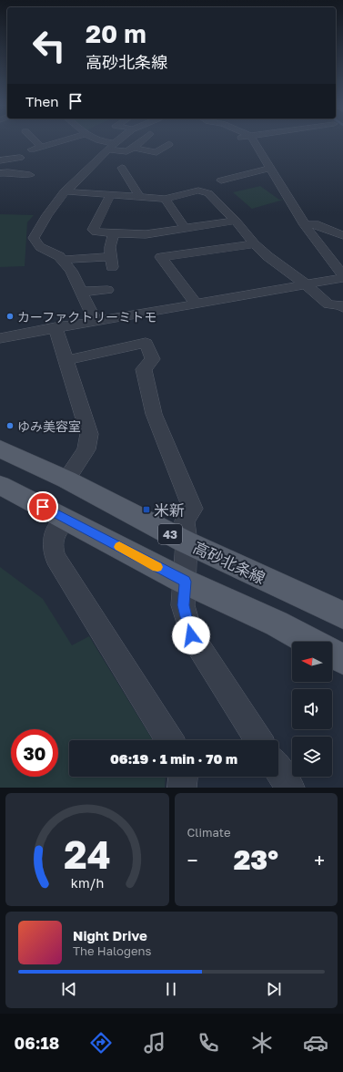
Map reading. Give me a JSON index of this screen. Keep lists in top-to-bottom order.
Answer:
{
  "streets": {
    "main road": ["43", "高砂北条線"]
  },
  "places": {
    "other": ["カーファクトリーミトモ", "ゆみ美容室"],
    "transit": ["米新"]
  },
  "north": "left",
  "page": {
    "turn": ["20 m", "高砂北条線"],
    "then": "Then",
    "limit": "30",
    "trip": "06:19 · 1 min · 70 m",
    "tile": "Climate",
    "heat": ["−", "23°", "+"],
    "song": ["Night Drive", "The Halogens"],
    "tabs": "06:18",
    "gauge": ["24", "km/h"]
  }
}
